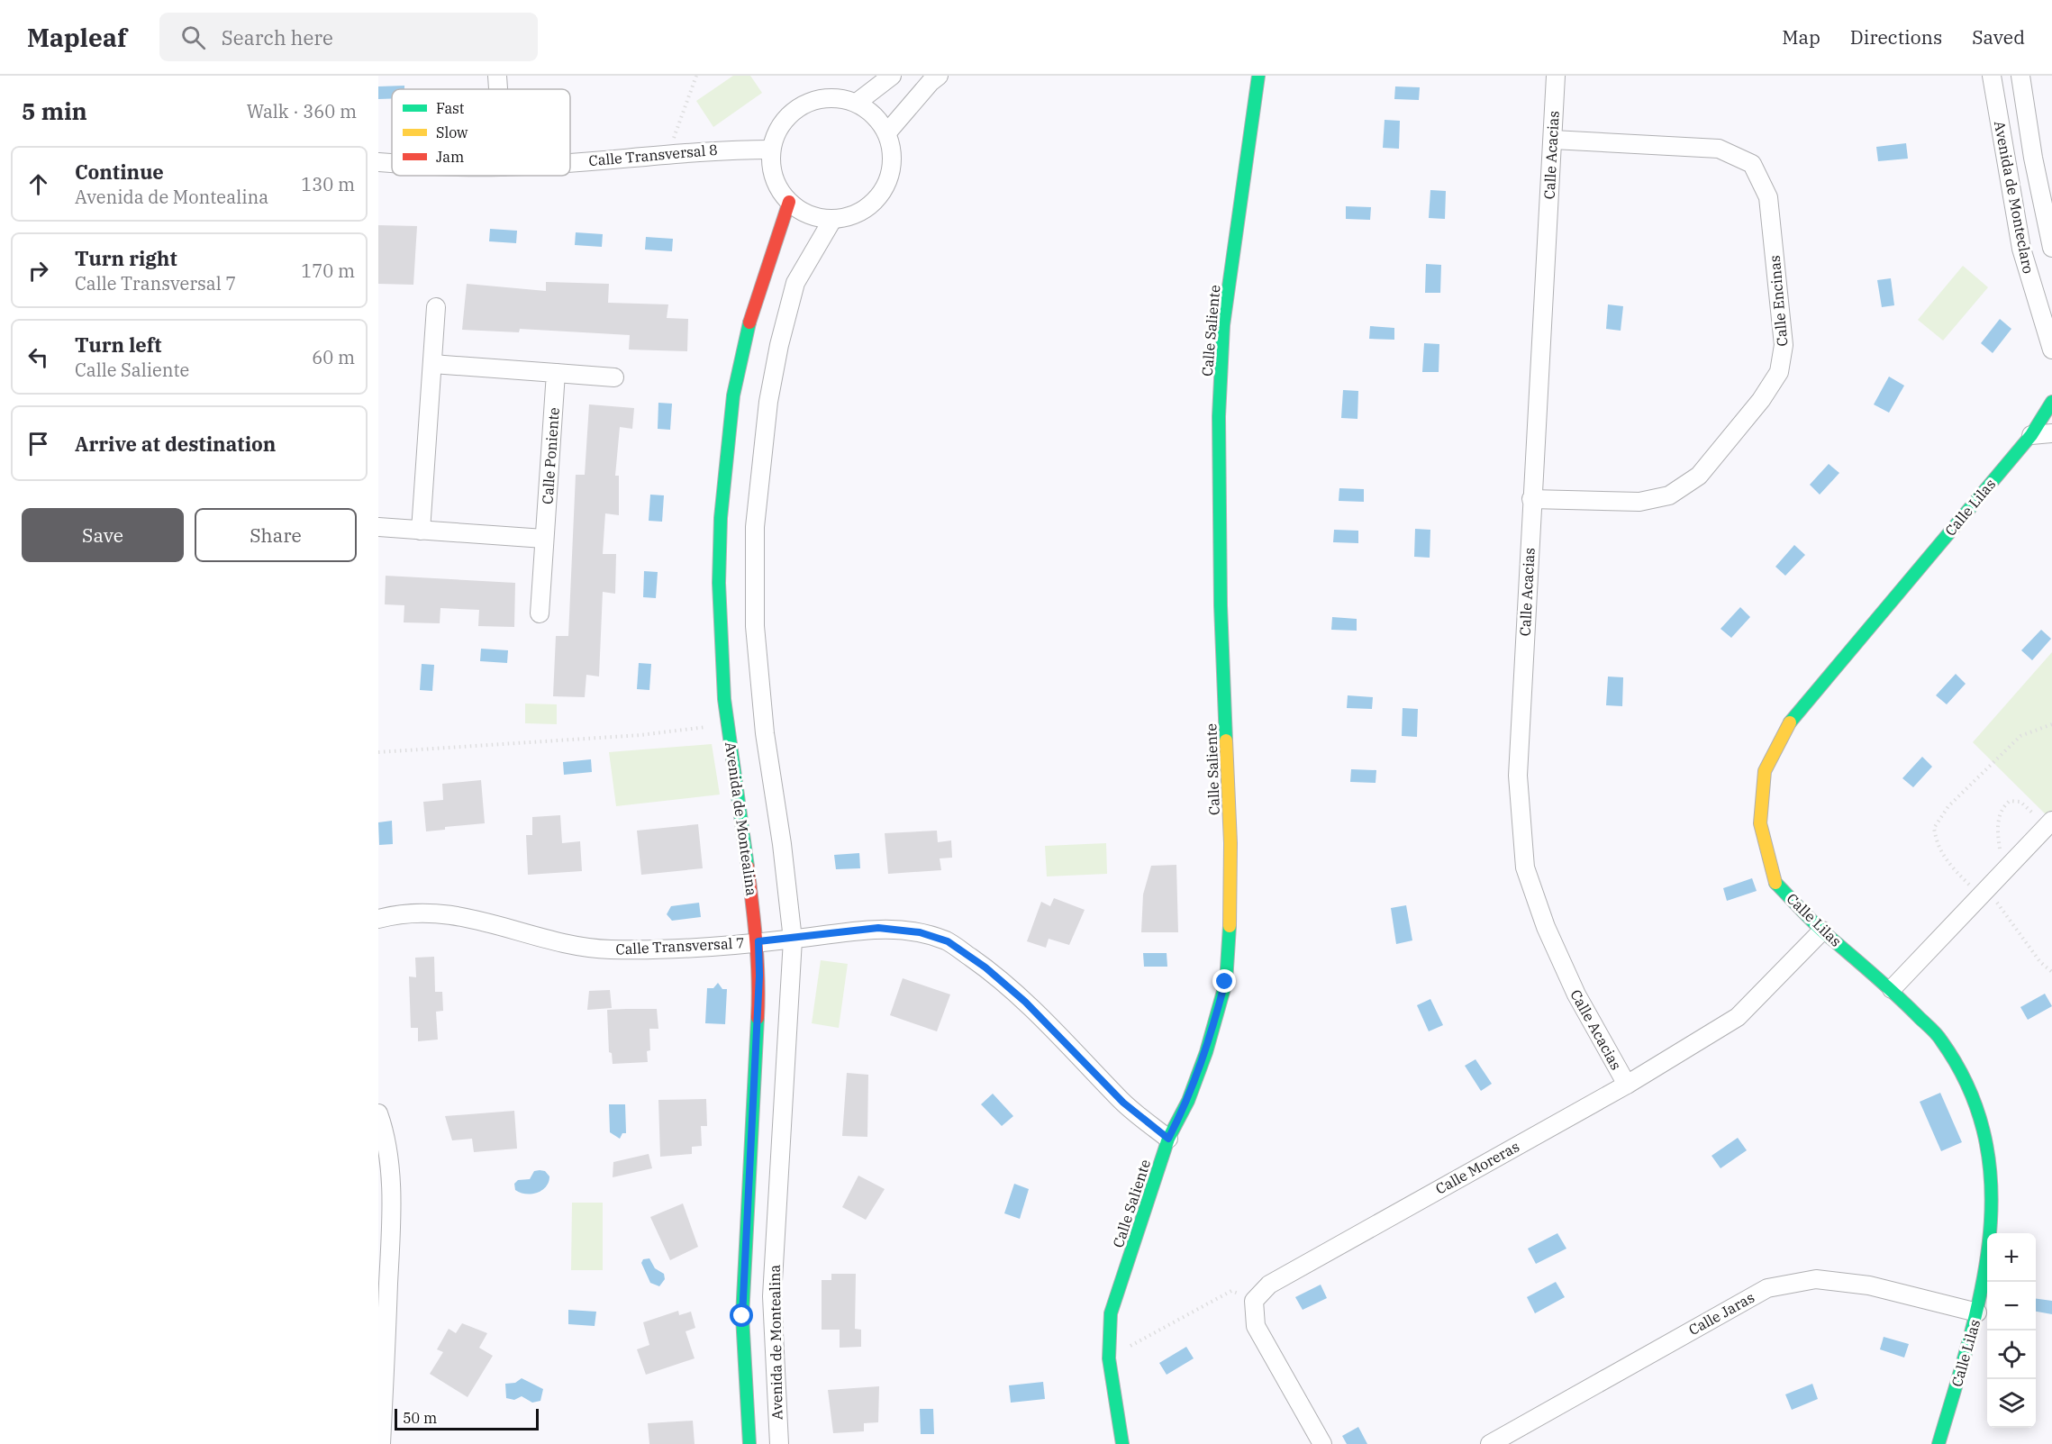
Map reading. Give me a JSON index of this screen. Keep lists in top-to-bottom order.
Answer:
{
  "streets": {
    "street": [
      "Calle Transversal 8",
      "Calle Acacias",
      "Avenida de Monteclaro",
      "Calle Encinas",
      "Calle Saliente",
      "Calle Poniente",
      "Calle Lilas",
      "Avenida de Montealina",
      "Calle Transversal 7",
      "Calle Moreras",
      "Calle Jaras"
    ]
  },
  "crossings": [
    ["Calle Transversal 8", "Avenida de Montealina"],
    ["Calle Acacias", "Calle Encinas"],
    ["Calle Acacias", "Calle Moreras"],
    ["Calle Saliente", "Calle Transversal 7"],
    ["Calle Lilas", "Calle Moreras"],
    ["Calle Lilas", "Calle Jaras"],
    ["Avenida de Montealina", "Calle Transversal 7"]
  ],
  "legend": ["Fast", "Slow", "Jam"],
  "scale_bar": "50 m",
  "page": {
    "header": "Mapleaf",
    "search": "Search here",
    "nav": ["Map", "Directions", "Saved"],
    "heading": ["5 min", "Walk · 360 m"],
    "list": [
      ["Continue", "Avenida de Montealina", "130 m"],
      ["Turn right", "Calle Transversal 7", "170 m"],
      ["Turn left", "Calle Saliente", "60 m"],
      "Arrive at destination"
    ],
    "buttons": ["Save", "Share"],
    "map_buttons": ["+", "−"],
    "scale": "50 m"
  }
}
